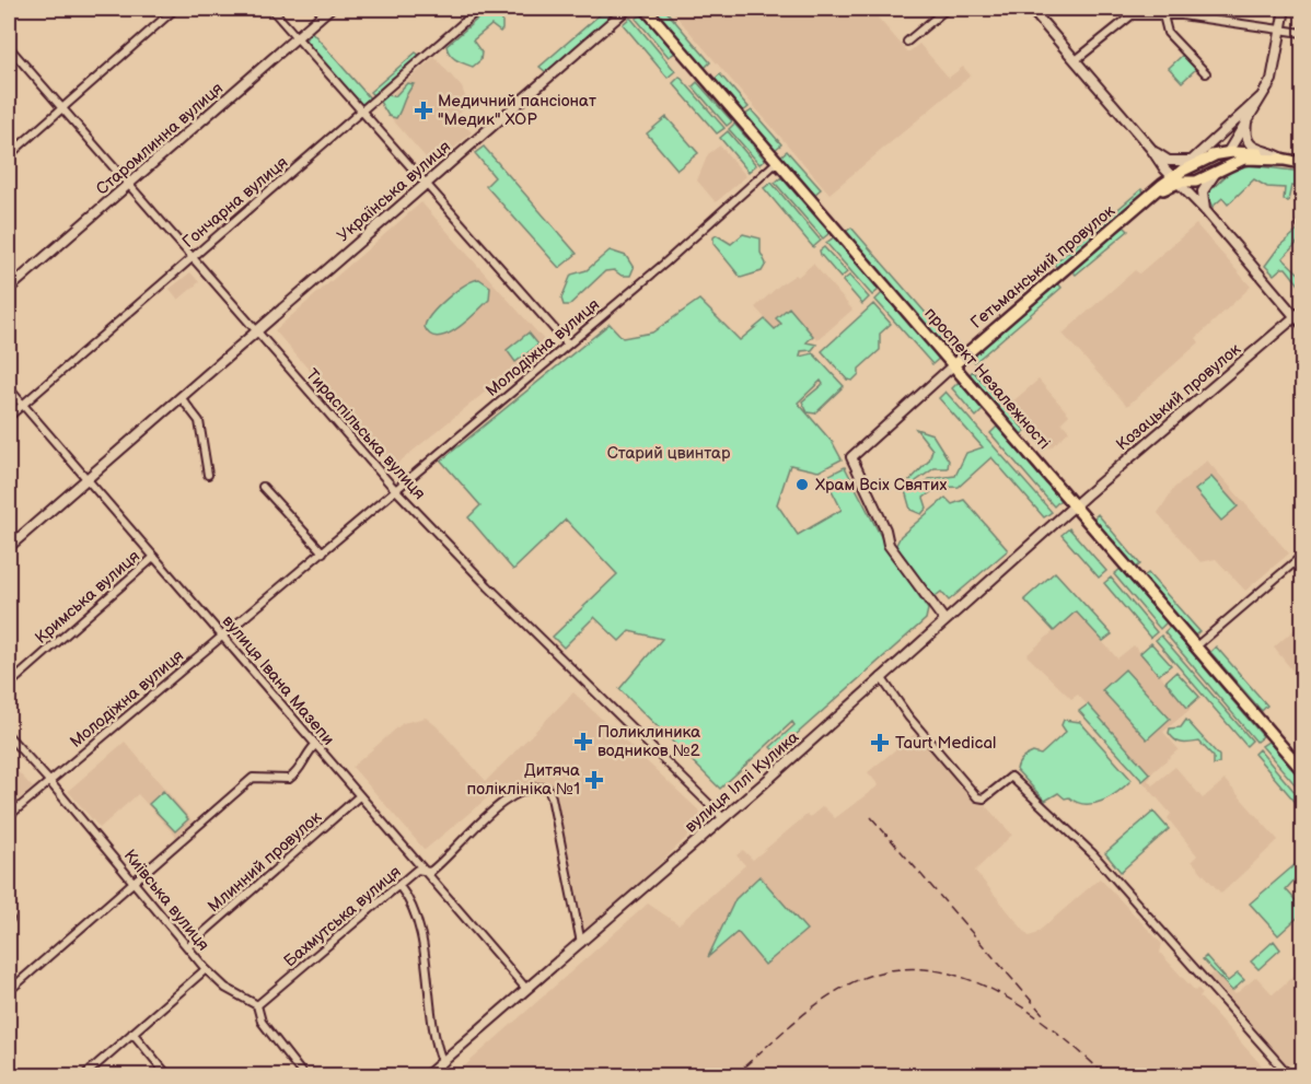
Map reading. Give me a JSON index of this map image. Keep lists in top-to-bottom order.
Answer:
{
  "streets": {
    "main road": ["Гетьманський провулок", "проспект Незалежності"],
    "street": [
      "Старомлинна вулиця",
      "Українська вулиця",
      "Гончарна вулиця",
      "Молодіжна вулиця",
      "Козацький провулок",
      "Тираспільська вулиця",
      "Кримська вулиця",
      "вулиця Івана Мазепи",
      "вулиця Іллі Кулика",
      "Млинний провулок",
      "Київська вулиця",
      "Бахмутська вулиця"
    ]
  },
  "crossings": [
    ["Старомлинна вулиця", "Тираспільська вулиця"],
    ["Українська вулиця", "Тираспільська вулиця"],
    ["Українська вулиця", "вулиця Івана Мазепи"],
    ["Гончарна вулиця", "Тираспільська вулиця"],
    ["Гончарна вулиця", "вулиця Івана Мазепи"],
    ["Гетьманський провулок", "проспект Незалежності"],
    ["Молодіжна вулиця", "проспект Незалежності"],
    ["Молодіжна вулиця", "Тираспільська вулиця"],
    ["Молодіжна вулиця", "вулиця Івана Мазепи"],
    ["Молодіжна вулиця", "Київська вулиця"],
    ["проспект Незалежності", "Козацький провулок"],
    ["проспект Незалежності", "вулиця Іллі Кулика"],
    ["Козацький провулок", "вулиця Іллі Кулика"],
    ["Тираспільська вулиця", "вулиця Іллі Кулика"],
    ["Кримська вулиця", "вулиця Івана Мазепи"],
    ["вулиця Івана Мазепи", "вулиця Іллі Кулика"],
    ["вулиця Івана Мазепи", "Млинний провулок"],
    ["вулиця Івана Мазепи", "Бахмутська вулиця"],
    ["вулиця Іллі Кулика", "Бахмутська вулиця"],
    ["Млинний провулок", "Київська вулиця"],
    ["Київська вулиця", "Бахмутська вулиця"]
  ],
  "parks": ["Старий цвинтар"],
  "places": {
    "health": [
      "Медичний пансіонат \"Медик\" ХОР",
      "Поликлиника водников №2",
      "Taurt Medical",
      "Дитяча поліклініка №1"
    ],
    "other": ["Храм Всіх Святих"]
  }
}
